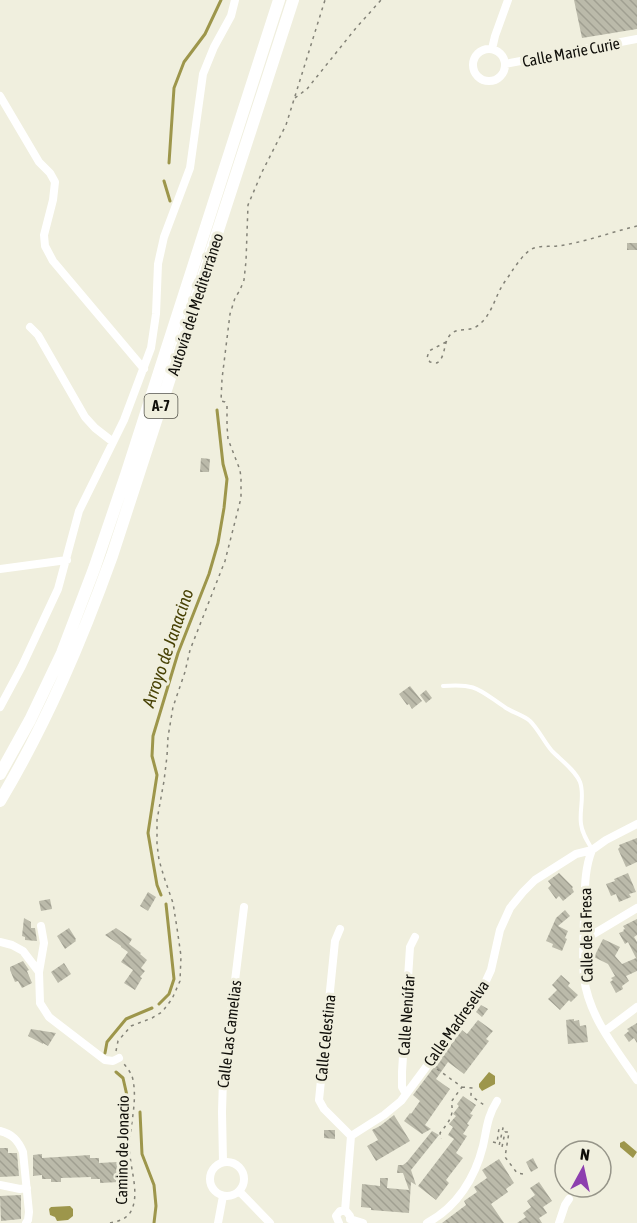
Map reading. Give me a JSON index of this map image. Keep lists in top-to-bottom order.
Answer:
{
  "streets": {
    "highway": ["Autovía del Mediterráneo", "A-7"],
    "street": [
      "Calle Marie Curie",
      "Calle de la Fresa",
      "Calle Nenúfar",
      "Calle Madreselva",
      "Calle Las Camelias",
      "Calle Celestina"
    ],
    "path": ["Camino de Jonacio"]
  },
  "crossings": [
    ["Calle de la Fresa", "Calle Madreselva"],
    ["Calle Nenúfar", "Calle Madreselva"],
    ["Calle Madreselva", "Calle Celestina"]
  ],
  "water": ["Arroyo de Janacino"],
  "north": "top"
}
